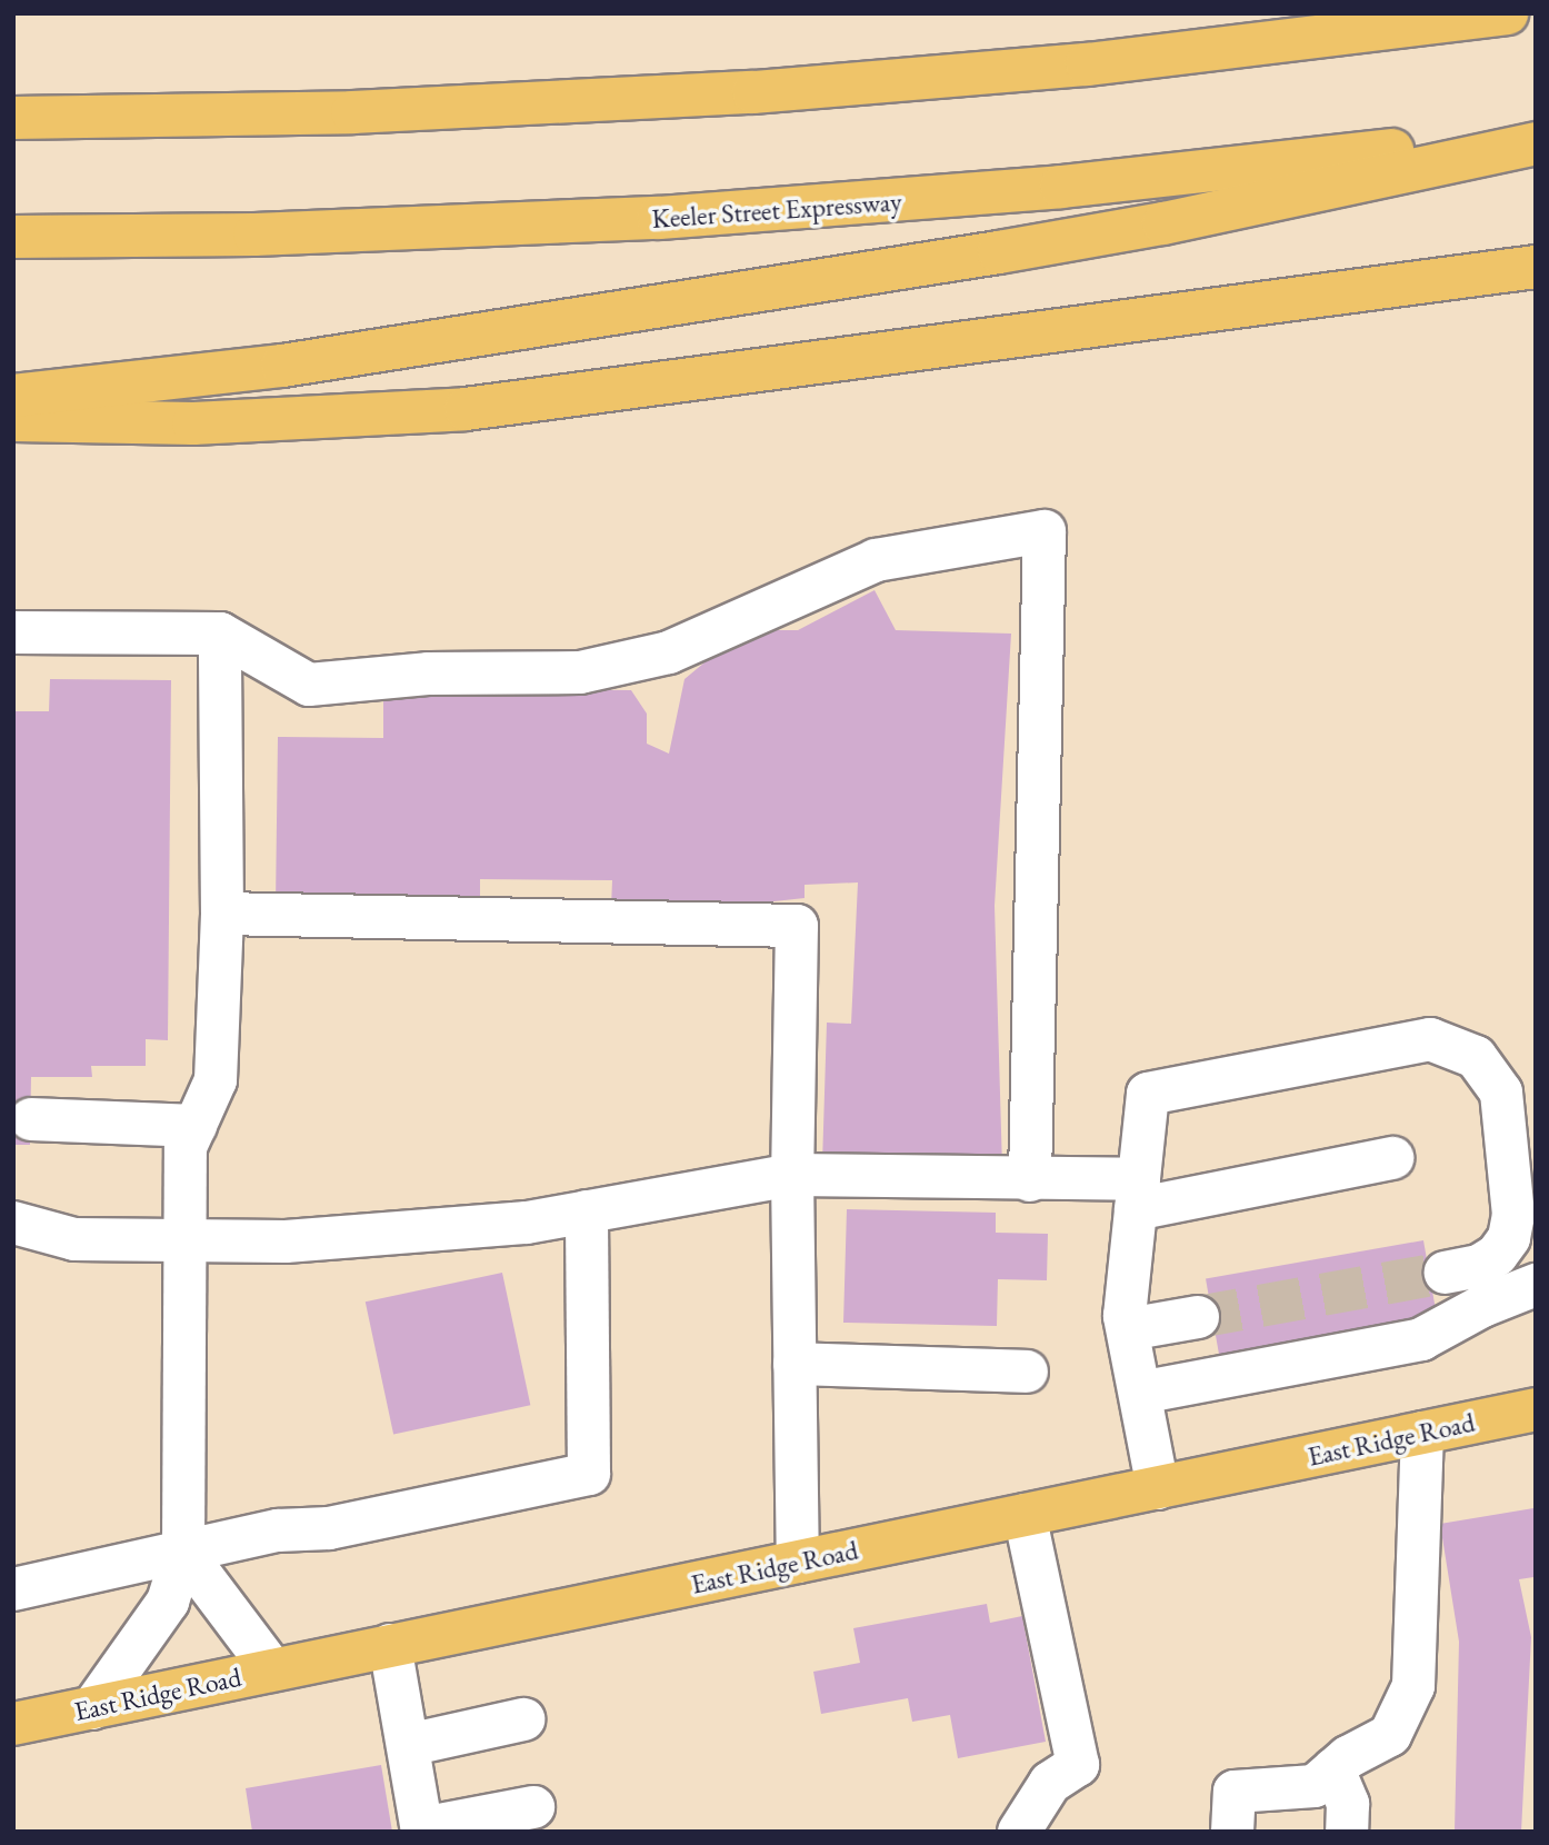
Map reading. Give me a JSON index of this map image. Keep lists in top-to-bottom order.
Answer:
{
  "streets": {
    "main road": ["Keeler Street Expressway", "East Ridge Road"]
  }
}
